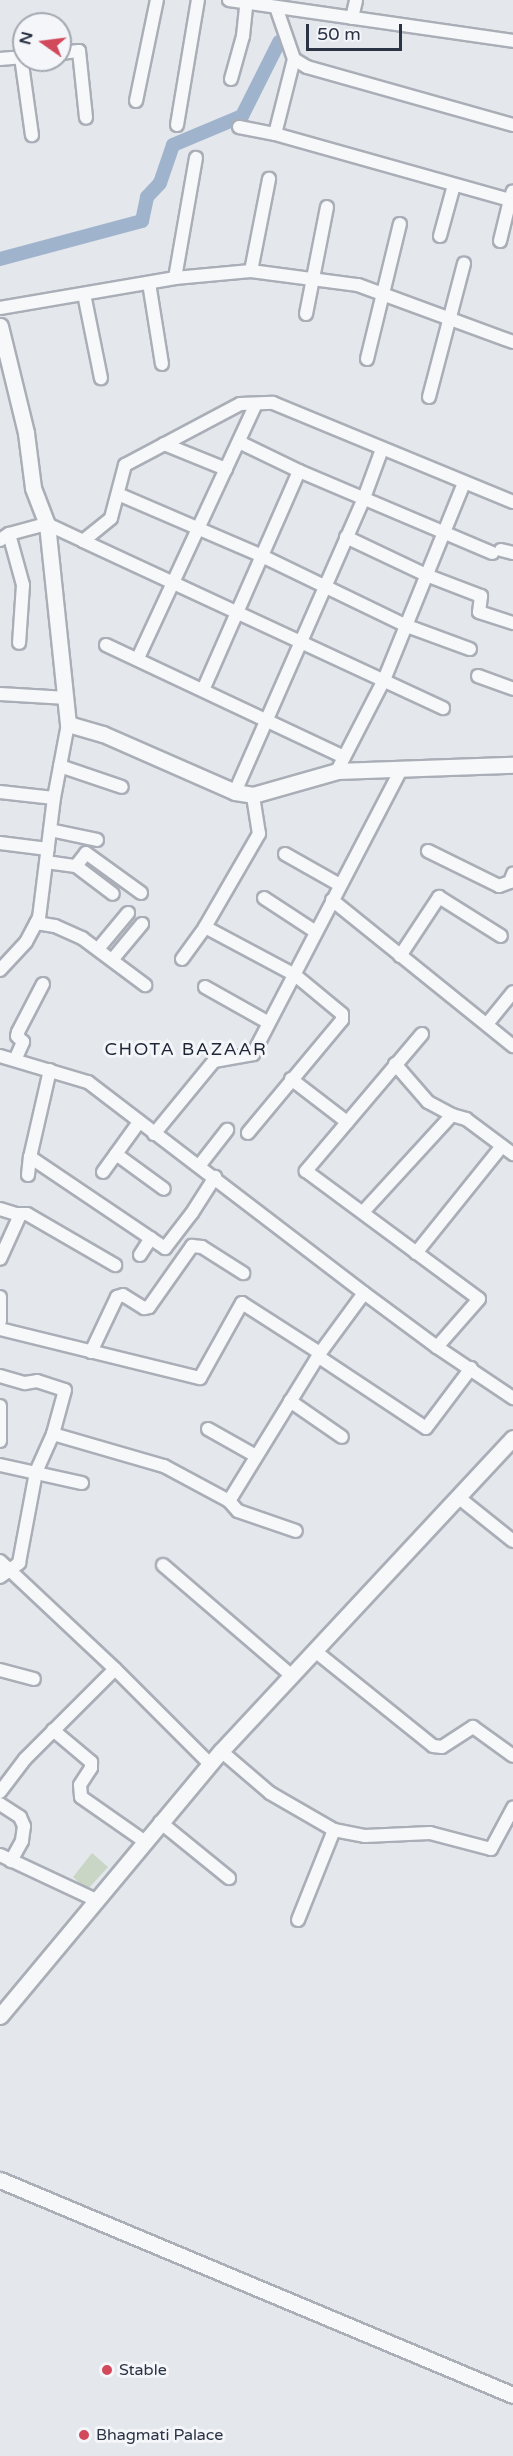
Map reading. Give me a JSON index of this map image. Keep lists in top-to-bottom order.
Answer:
{
  "districts": ["CHOTA BAZAAR"],
  "places": ["Stable", "Bhagmati Palace"],
  "scale_bar": "50 m",
  "north": "left"
}
